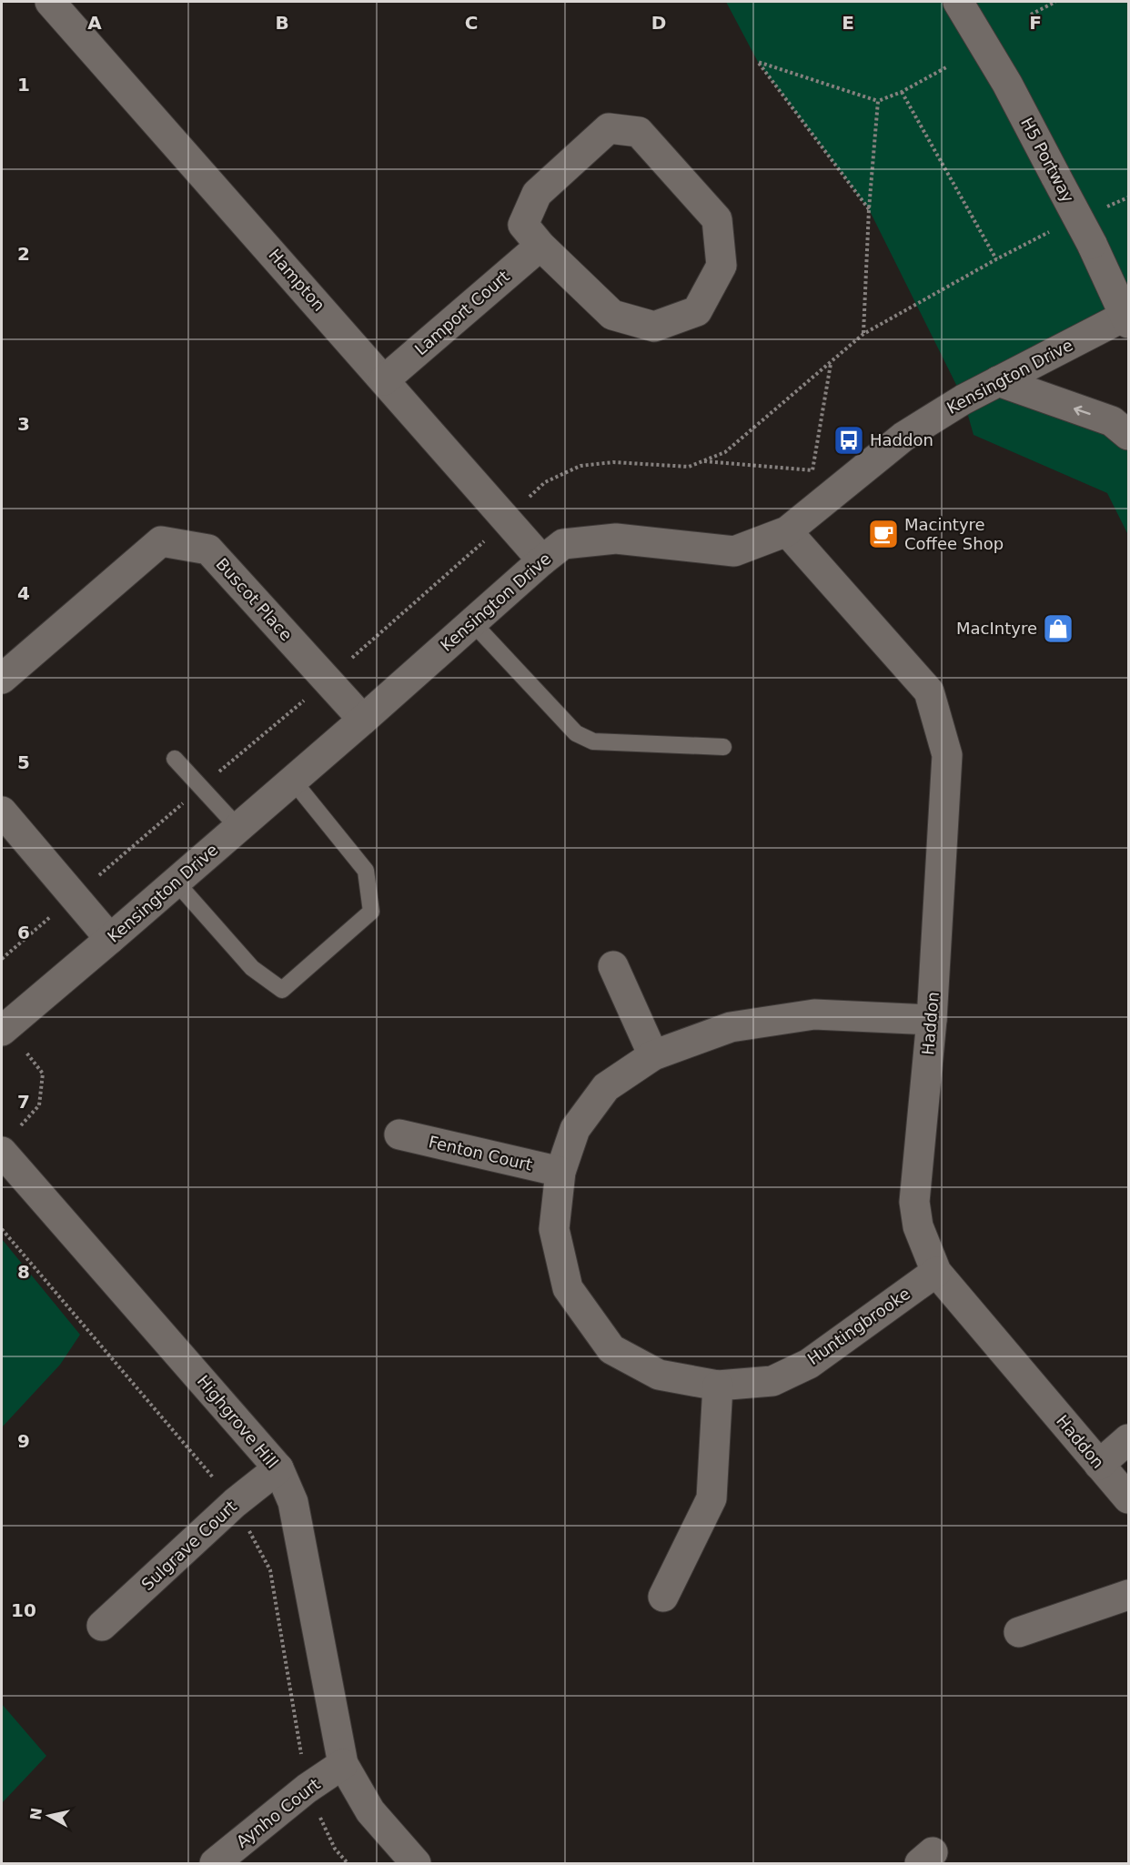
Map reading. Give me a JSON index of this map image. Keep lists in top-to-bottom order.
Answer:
{
  "streets": {
    "street": [
      "H5 Portway",
      "Hampton",
      "Lamport Court",
      "Kensington Drive",
      "Buscot Place",
      "Haddon",
      "Fenton Court",
      "Huntingbrooke",
      "Highgrove Hill",
      "Sulgrave Court",
      "Aynho Court"
    ]
  },
  "crossings": [
    ["H5 Portway", "Kensington Drive"],
    ["Hampton", "Lamport Court"],
    ["Hampton", "Kensington Drive"],
    ["Kensington Drive", "Buscot Place"],
    ["Kensington Drive", "Haddon"],
    ["Haddon", "Huntingbrooke"],
    ["Fenton Court", "Huntingbrooke"],
    ["Highgrove Hill", "Sulgrave Court"],
    ["Highgrove Hill", "Aynho Court"]
  ],
  "places": {
    "bus stop": ["Haddon"],
    "cafe": ["Macintyre Coffee Shop"],
    "shop": ["MacIntyre"]
  },
  "north": "left",
  "grid": {
    "columns": [
      "A",
      "B",
      "C",
      "D",
      "E",
      "F"
    ],
    "rows": [
      "1",
      "2",
      "3",
      "4",
      "5",
      "6",
      "7",
      "8",
      "9",
      "10"
    ]
  }
}
